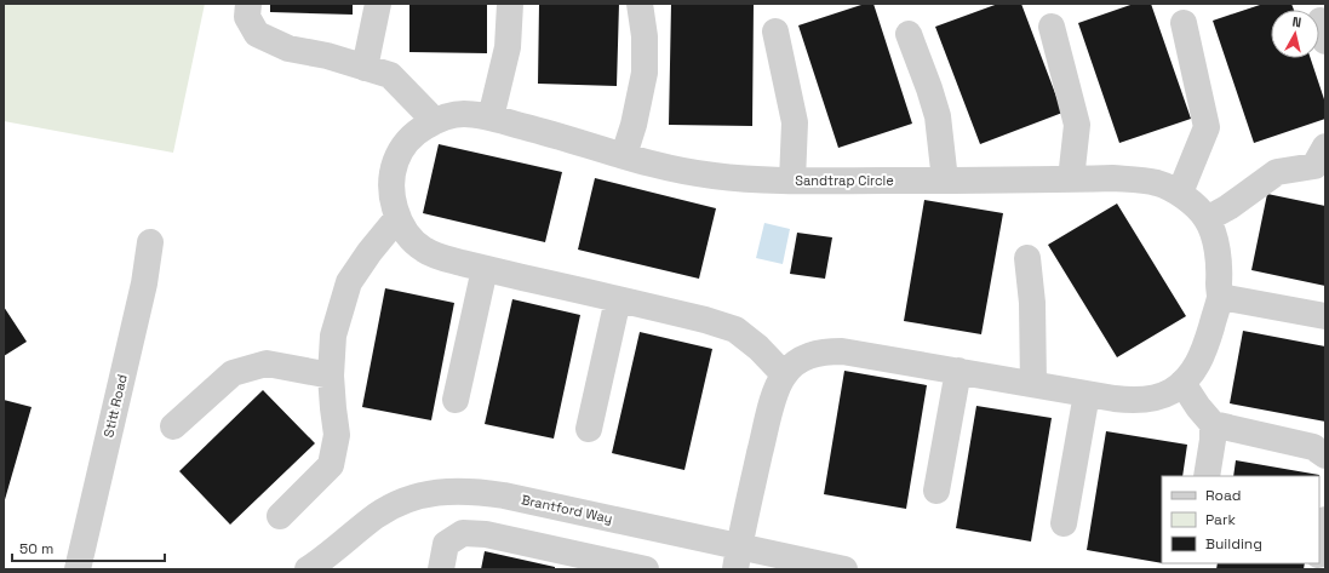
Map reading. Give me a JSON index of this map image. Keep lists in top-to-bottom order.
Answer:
{
  "streets": {
    "street": ["Sandtrap Circle", "Stitt Road", "Brantford Way"]
  },
  "crossings": [
    ["Sandtrap Circle", "Brantford Way"]
  ],
  "legend": ["Road", "Park", "Building"],
  "scale_bar": "50 m",
  "north": "top"
}
